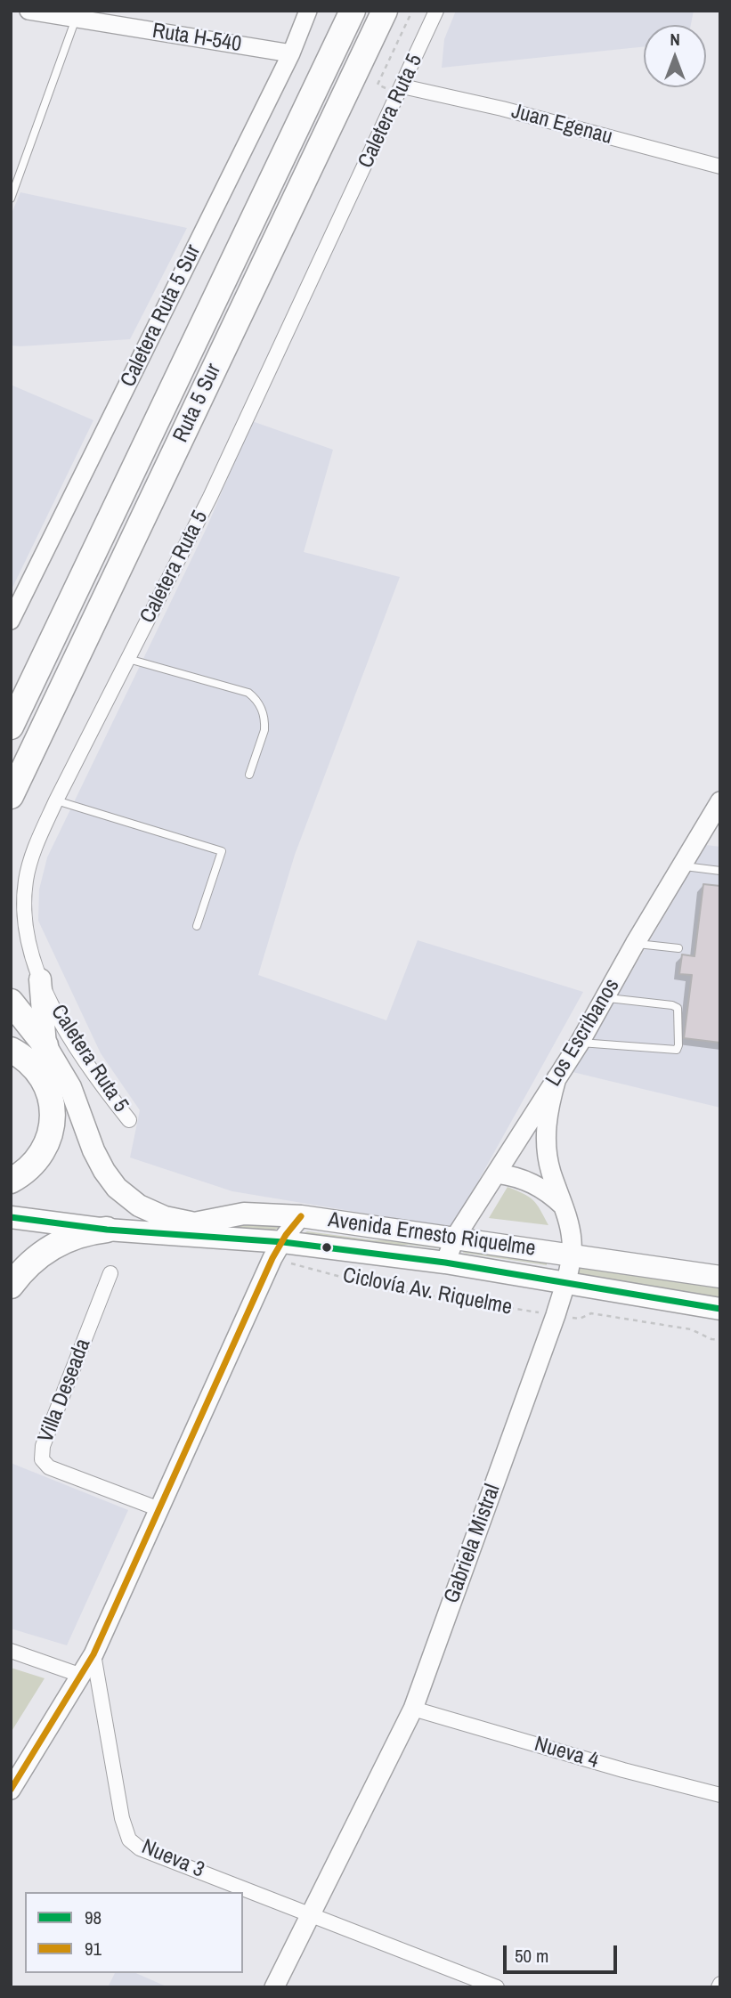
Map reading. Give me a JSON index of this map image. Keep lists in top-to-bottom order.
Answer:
{
  "streets": {
    "highway": ["Ruta 5 Sur"],
    "main road": ["Los Escribanos", "Avenida Ernesto Riquelme", "Gabriela Mistral"],
    "street": [
      "Ruta H-540",
      "Caletera Ruta 5",
      "Juan Egenau",
      "Caletera Ruta 5 Sur",
      "Villa Deseada",
      "Nueva 4",
      "Nueva 3"
    ],
    "path": ["Ciclovía Av. Riquelme"]
  },
  "crossings": [
    ["Ruta H-540", "Caletera Ruta 5 Sur"],
    ["Caletera Ruta 5", "Juan Egenau"],
    ["Los Escribanos", "Avenida Ernesto Riquelme"],
    ["Los Escribanos", "Gabriela Mistral"],
    ["Avenida Ernesto Riquelme", "Ciclovía Av. Riquelme"],
    ["Avenida Ernesto Riquelme", "Gabriela Mistral"],
    ["Ciclovía Av. Riquelme", "Gabriela Mistral"],
    ["Gabriela Mistral", "Nueva 4"],
    ["Gabriela Mistral", "Nueva 3"]
  ],
  "lines": ["transit line 91", "transit line 98"],
  "legend": ["98", "91"],
  "scale_bar": "50 m",
  "north": "top"
}
